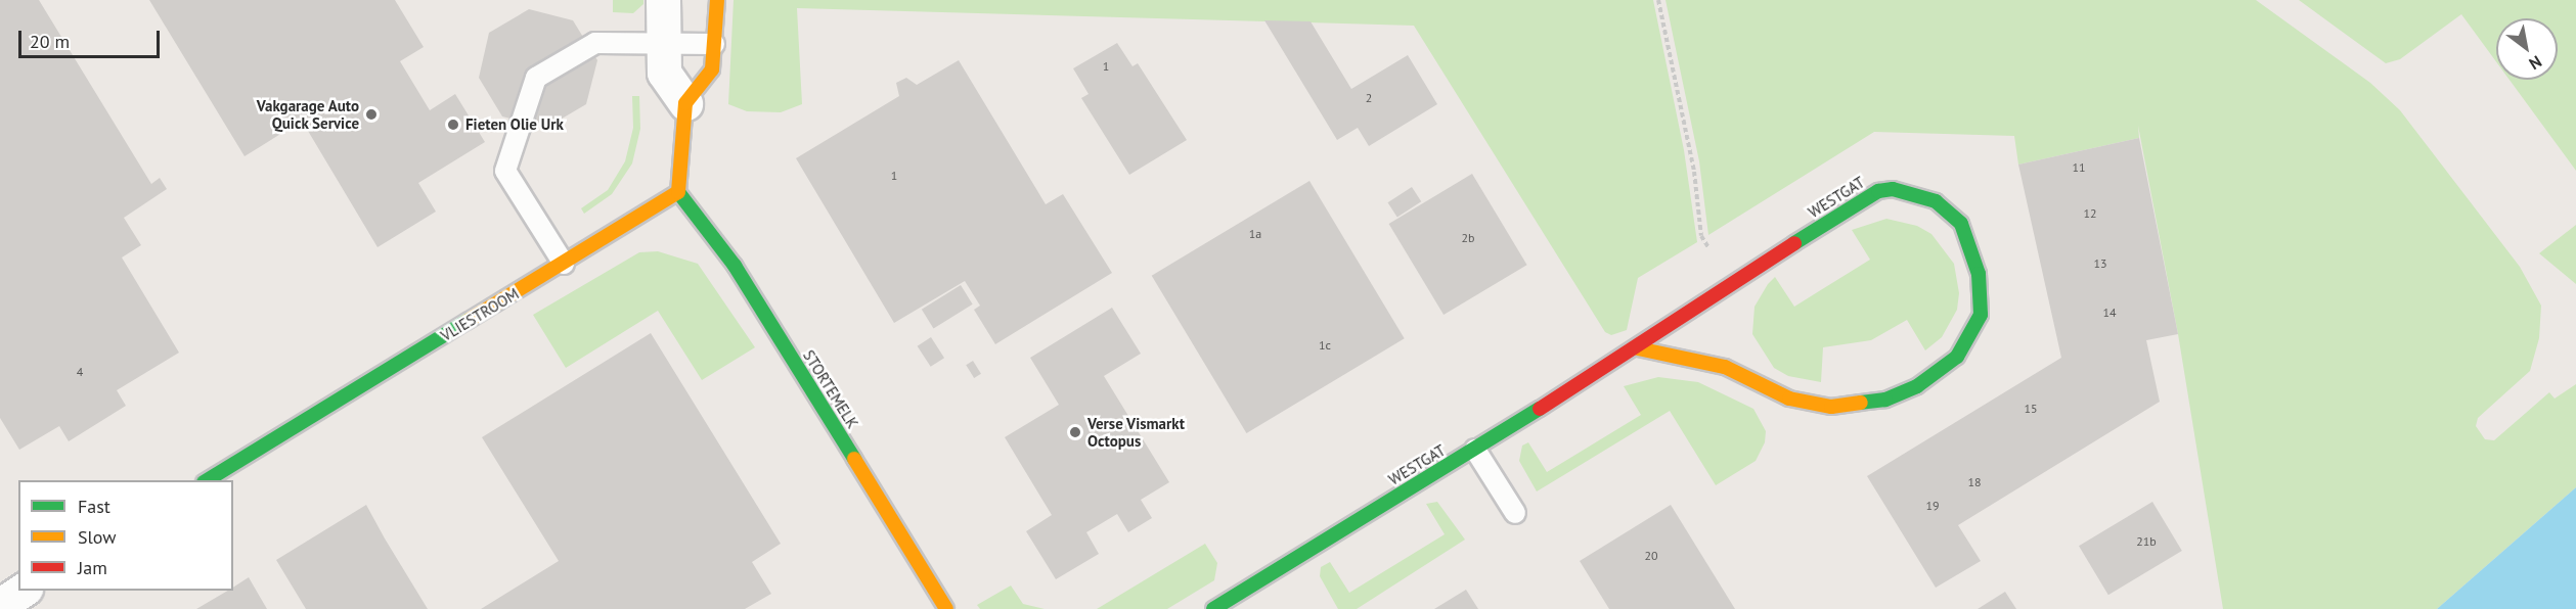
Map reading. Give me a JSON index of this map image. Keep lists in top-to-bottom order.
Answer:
{
  "streets": {
    "street": ["WESTGAT", "VLIESTROOM", "STORTEMELK"]
  },
  "crossings": [
    ["VLIESTROOM", "STORTEMELK"]
  ],
  "places": ["Vakgarage Auto Quick Service", "Fieten Olie Urk", "Verse Vismarkt Octopus"],
  "house_numbers": [
    "1",
    "2",
    "11",
    "1",
    "12",
    "1a",
    "2b",
    "13",
    "14",
    "1c",
    "4",
    "15",
    "18",
    "19",
    "21b",
    "20"
  ],
  "legend": ["Fast", "Slow", "Jam"],
  "scale_bar": "20 m",
  "north": "bottom right"
}
